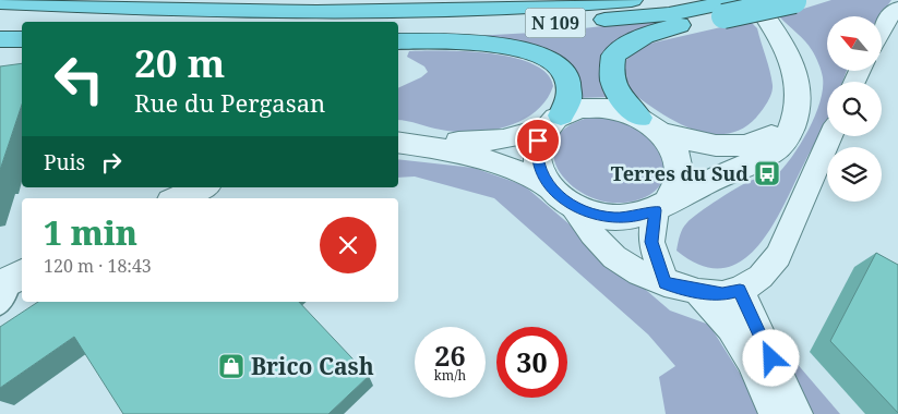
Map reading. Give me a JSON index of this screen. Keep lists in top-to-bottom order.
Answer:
{
  "streets": {
    "highway": ["N 109"]
  },
  "places": {
    "bus stop": ["Terres du Sud"],
    "shop": ["Brico Cash"]
  },
  "north": "top left",
  "page": {
    "turn": ["20 m", "Rue du Pergasan"],
    "then": "Puis",
    "heading": ["1 min", "120 m · 18:43"],
    "speed": "26 km/h",
    "limit": "30"
  }
}
